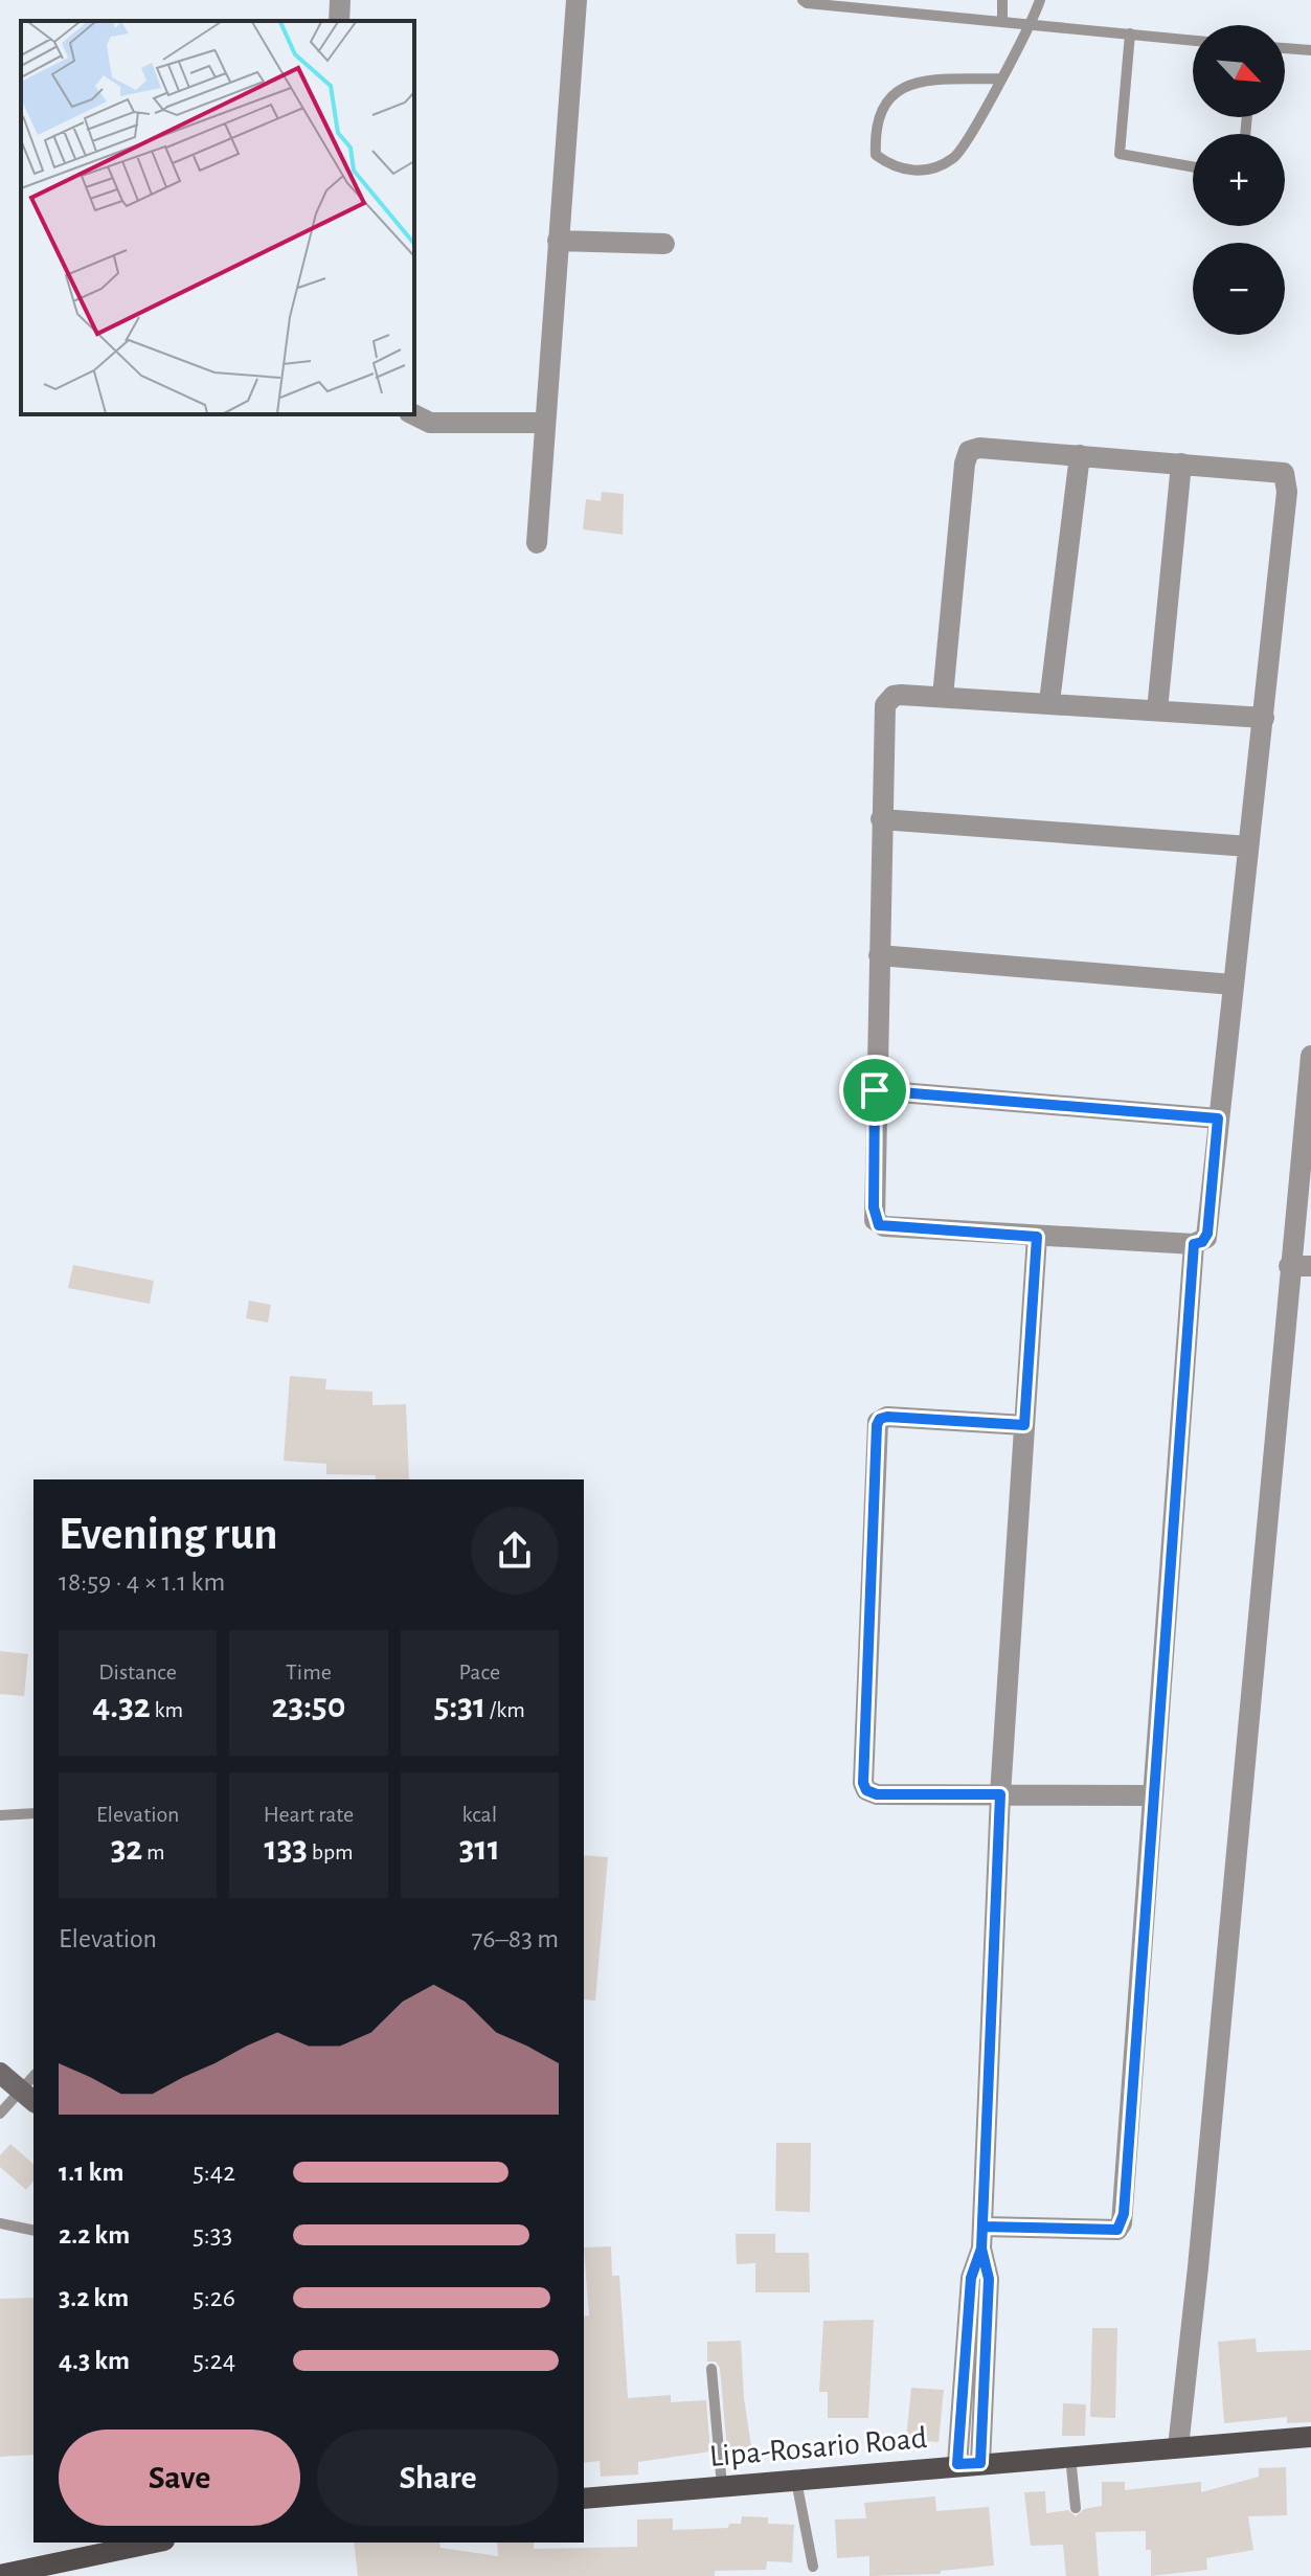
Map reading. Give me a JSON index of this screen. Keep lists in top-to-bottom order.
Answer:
{
  "streets": {
    "main road": ["Lipa-Rosario Road"]
  },
  "north": "bottom right",
  "page": {
    "map_buttons": ["+", "−"],
    "heading": ["Evening run", "18:59 · 4 × 1.1 km"],
    "stats": [
      ["Distance", "4.32 km"],
      ["Time", "23:50"],
      ["Pace", "5:31 /km"],
      ["Elevation", "32 m"],
      ["Heart rate", "133 bpm"],
      ["kcal", "311"]
    ],
    "chart": ["Elevation", "76–83 m"],
    "list": [
      {
        "name": "1.1 km",
        "note": "5:42"
      },
      {
        "name": "2.2 km",
        "note": "5:33"
      },
      {
        "name": "3.2 km",
        "note": "5:26"
      },
      {
        "name": "4.3 km",
        "note": "5:24"
      }
    ],
    "buttons": ["Save", "Share"]
  }
}
